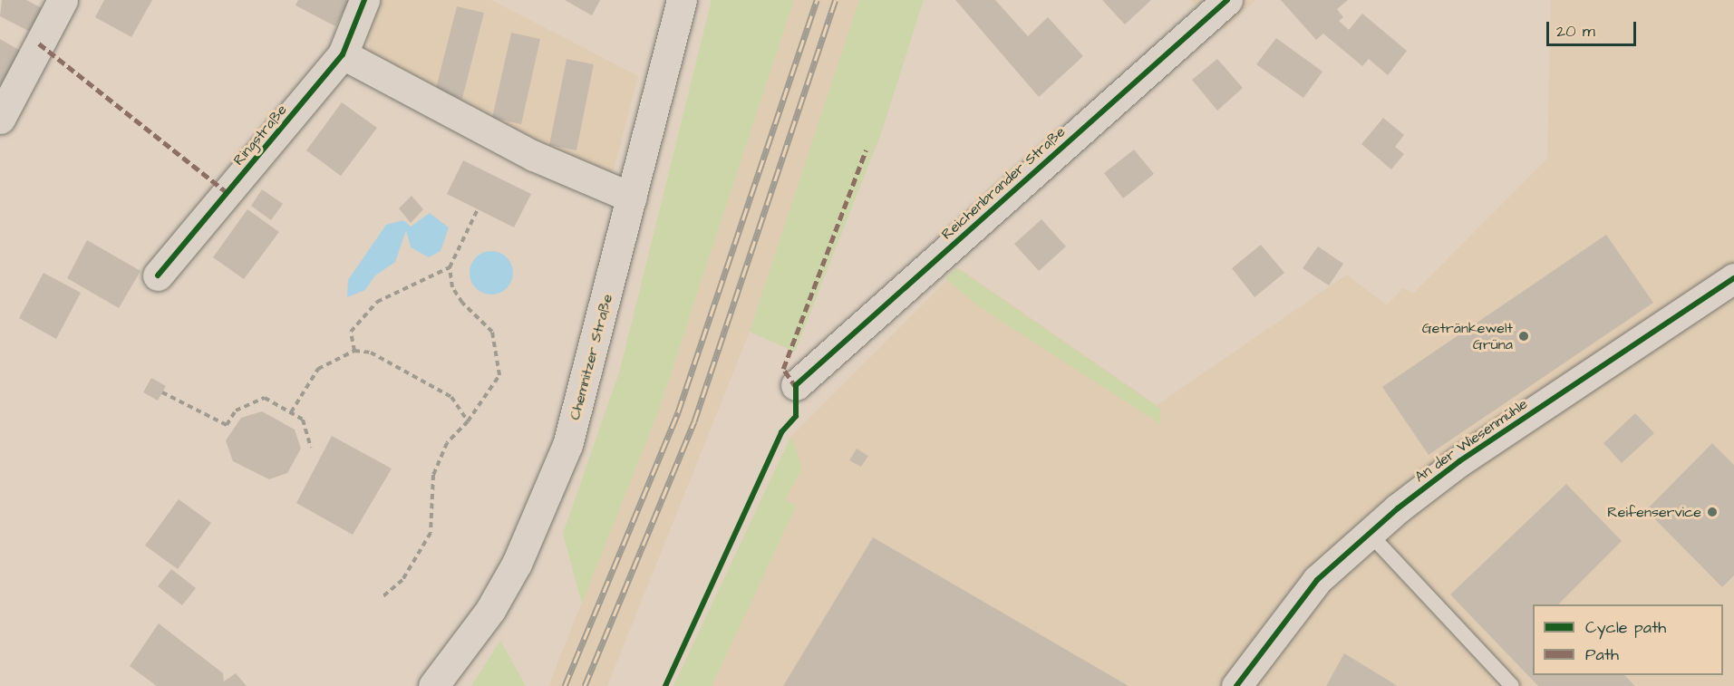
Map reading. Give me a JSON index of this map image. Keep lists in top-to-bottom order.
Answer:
{
  "streets": {
    "street": [
      "Ringstraße",
      "Reichenbrander Straße",
      "Chemnitzer Straße",
      "An der Wiesenmühle"
    ]
  },
  "places": ["Getränkewelt Grüna", "Reifenservice"],
  "legend": ["Cycle path", "Path"],
  "scale_bar": "20 m"
}
